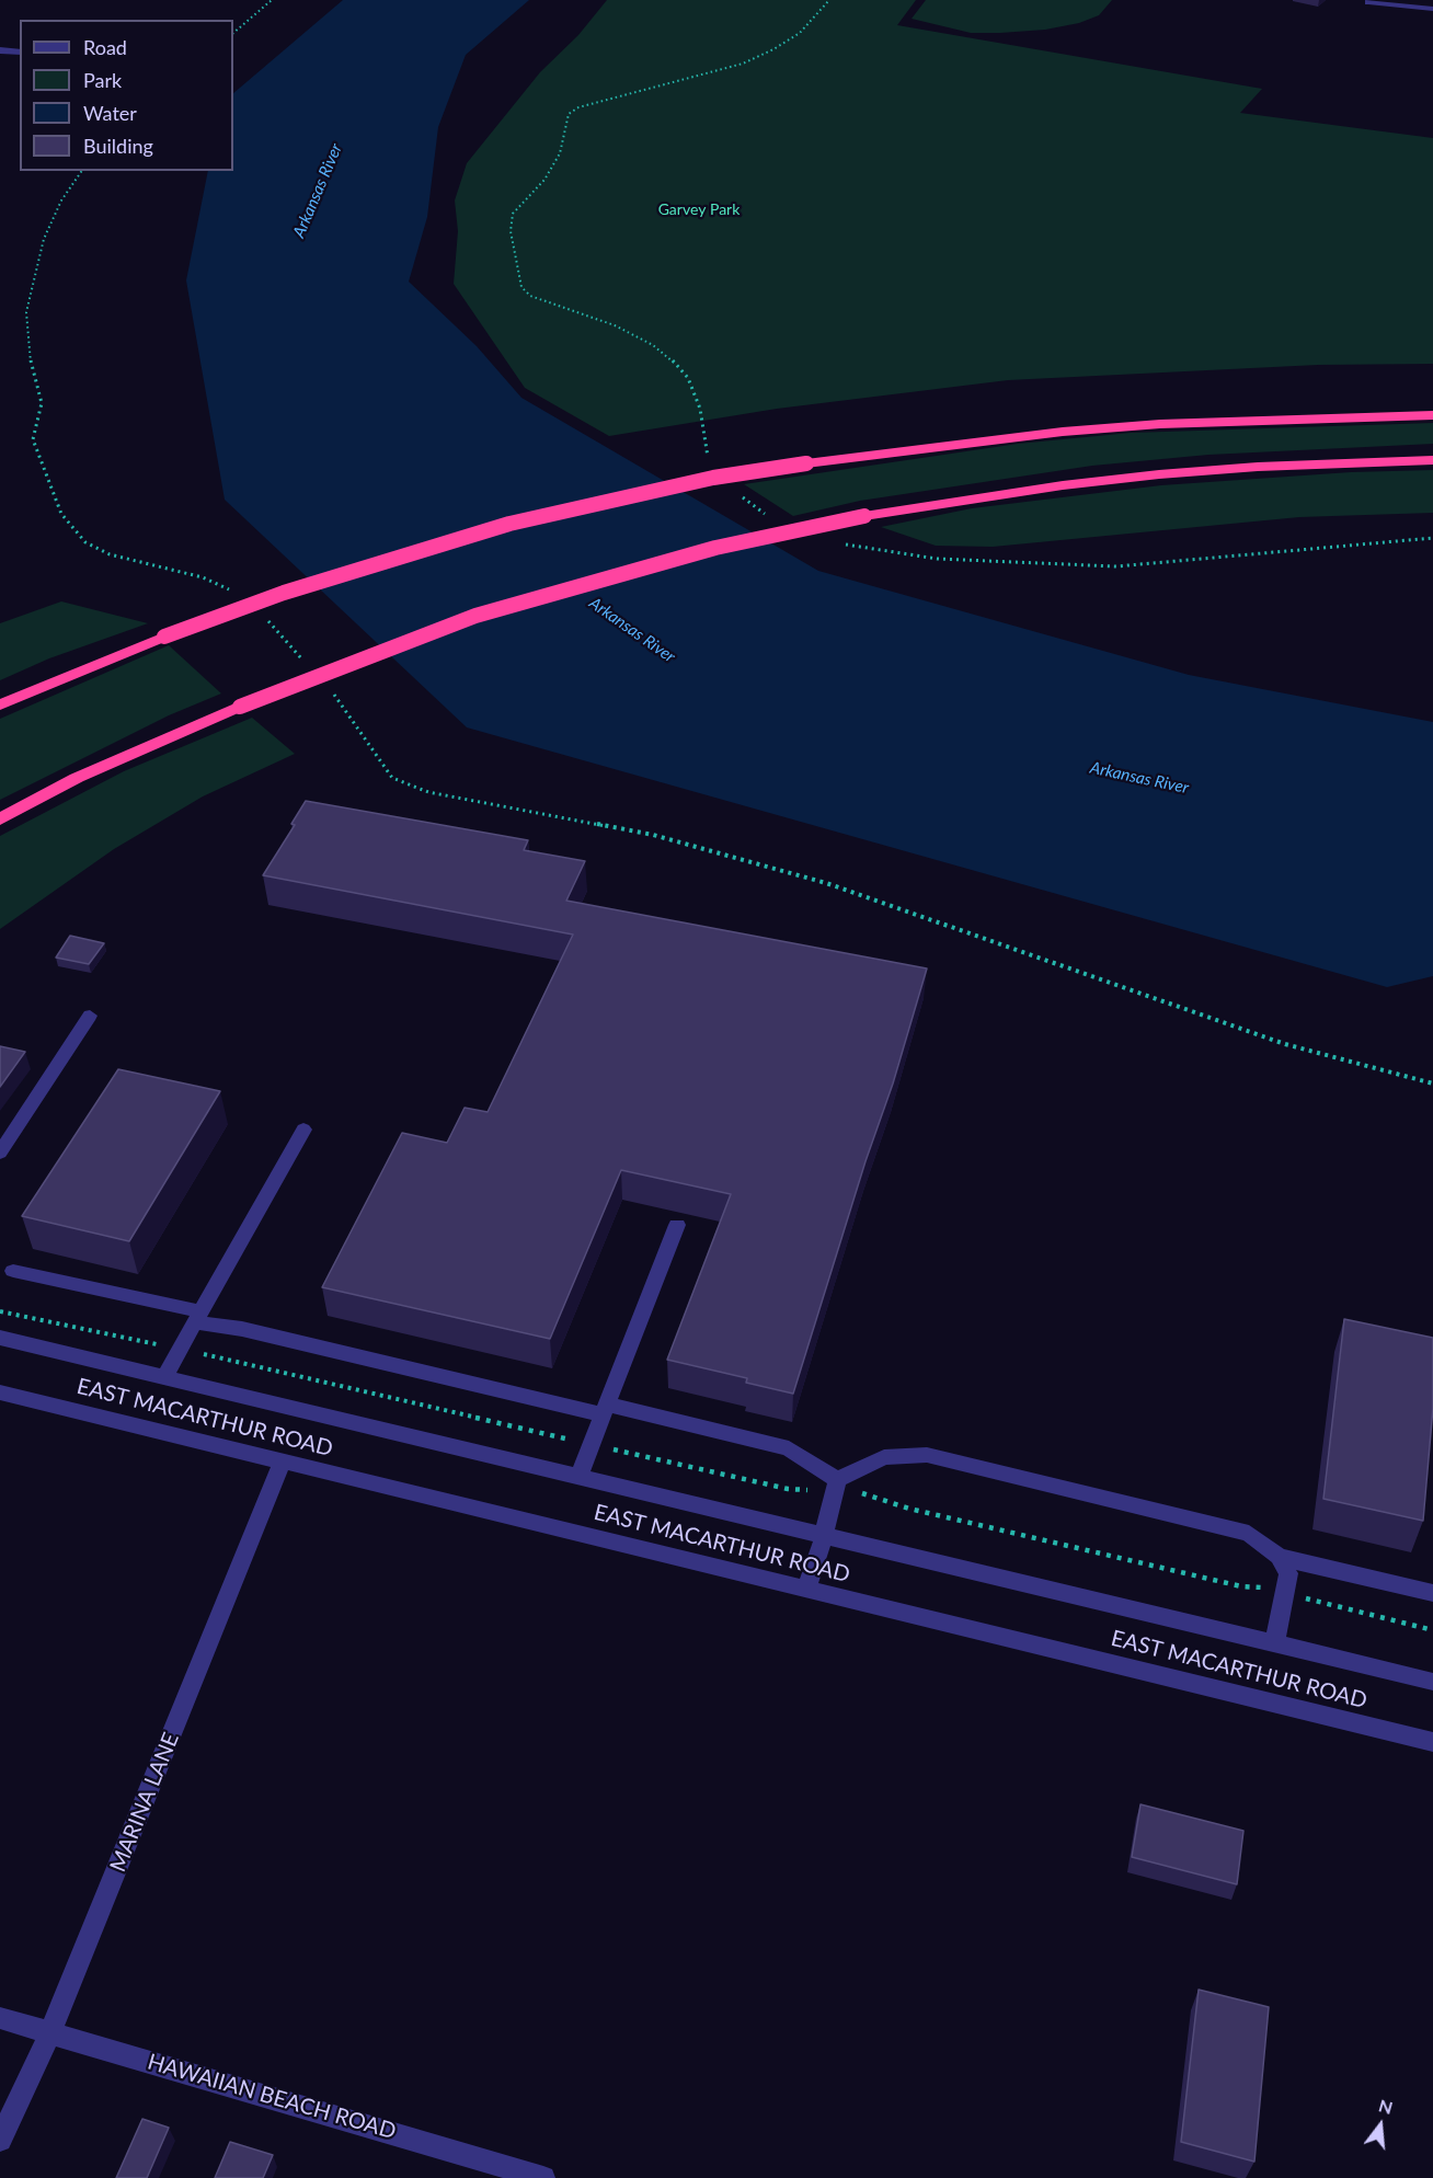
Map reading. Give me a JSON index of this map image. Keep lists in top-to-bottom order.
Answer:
{
  "streets": {
    "street": ["EAST MACARTHUR ROAD", "MARINA LANE", "HAWAIIAN BEACH ROAD"]
  },
  "crossings": [
    ["EAST MACARTHUR ROAD", "MARINA LANE"],
    ["MARINA LANE", "HAWAIIAN BEACH ROAD"]
  ],
  "water": ["Arkansas River"],
  "parks": ["Garvey Park"],
  "legend": [
    "Road",
    "Park",
    "Water",
    "Building"
  ],
  "north": "top"
}
